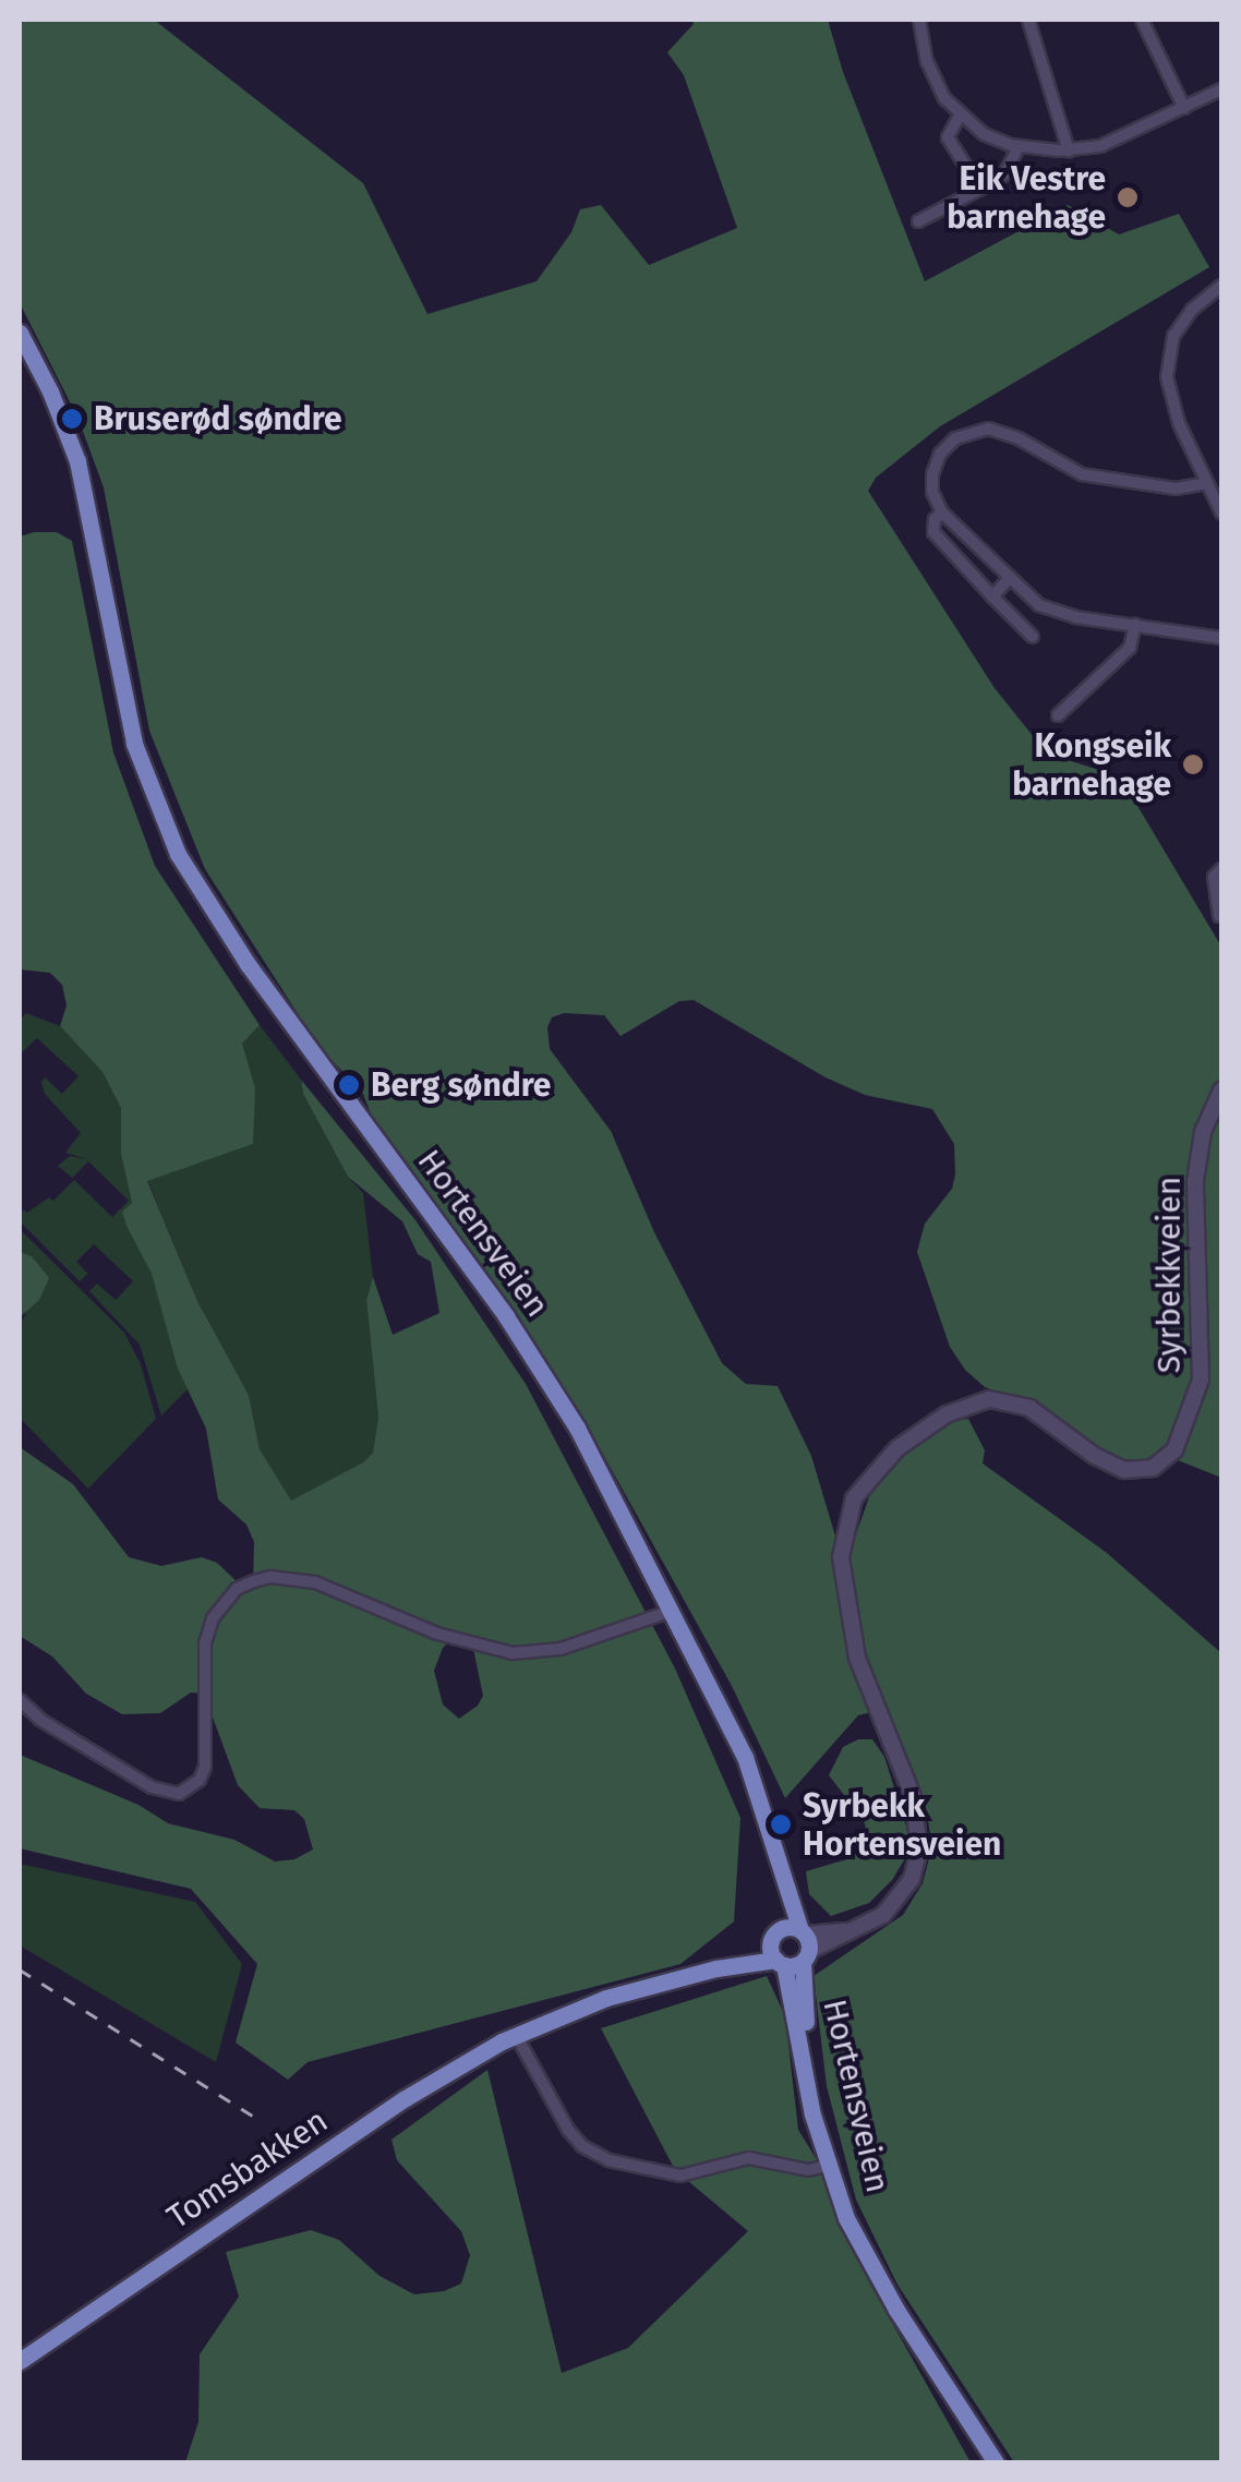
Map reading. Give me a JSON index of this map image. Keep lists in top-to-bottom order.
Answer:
{
  "streets": {
    "main road": ["Hortensveien", "Syrbekkveien", "Tomsbakken"]
  },
  "crossings": [
    ["Hortensveien", "Syrbekkveien"],
    ["Hortensveien", "Tomsbakken"]
  ],
  "places": [
    "Eik Vestre barnehage",
    "Bruserød søndre",
    "Kongseik barnehage",
    "Berg søndre",
    "Syrbekk Hortensveien"
  ]
}
